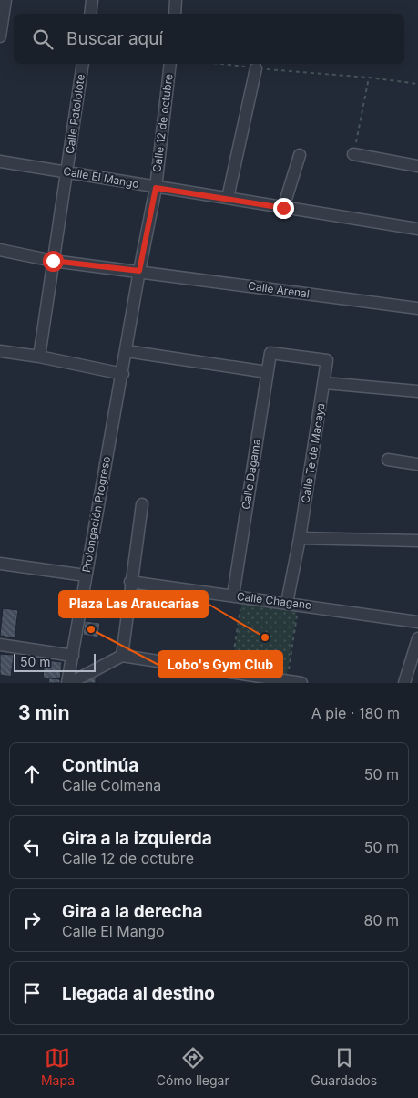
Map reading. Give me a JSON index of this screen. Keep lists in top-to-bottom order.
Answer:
{
  "streets": {
    "street": [
      "Calle Patololote",
      "Calle 12 de octubre",
      "Calle El Mango",
      "Calle Arenal",
      "Calle Te de Macaya",
      "Calle Dagama",
      "Prolongación Progreso",
      "Calle Chagane"
    ]
  },
  "crossings": [
    ["Calle Patololote", "Calle El Mango"],
    ["Calle Patololote", "Calle Arenal"],
    ["Calle 12 de octubre", "Calle El Mango"],
    ["Calle 12 de octubre", "Calle Arenal"],
    ["Calle 12 de octubre", "Prolongación Progreso"],
    ["Calle Te de Macaya", "Calle Dagama"],
    ["Calle Te de Macaya", "Calle Chagane"],
    ["Calle Dagama", "Calle Chagane"]
  ],
  "places": ["Lobo's Gym Club", "Plaza Las Araucarias"],
  "scale_bar": "50 m",
  "page": {
    "search": "Buscar aquí",
    "scale": "50 m",
    "heading": ["3 min", "A pie · 180 m"],
    "list": [
      ["Continúa", "Calle Colmena", "50 m"],
      ["Gira a la izquierda", "Calle 12 de octubre", "50 m"],
      ["Gira a la derecha", "Calle El Mango", "80 m"],
      "Llegada al destino"
    ],
    "nav": ["Mapa", "Cómo llegar", "Guardados"]
  }
}
